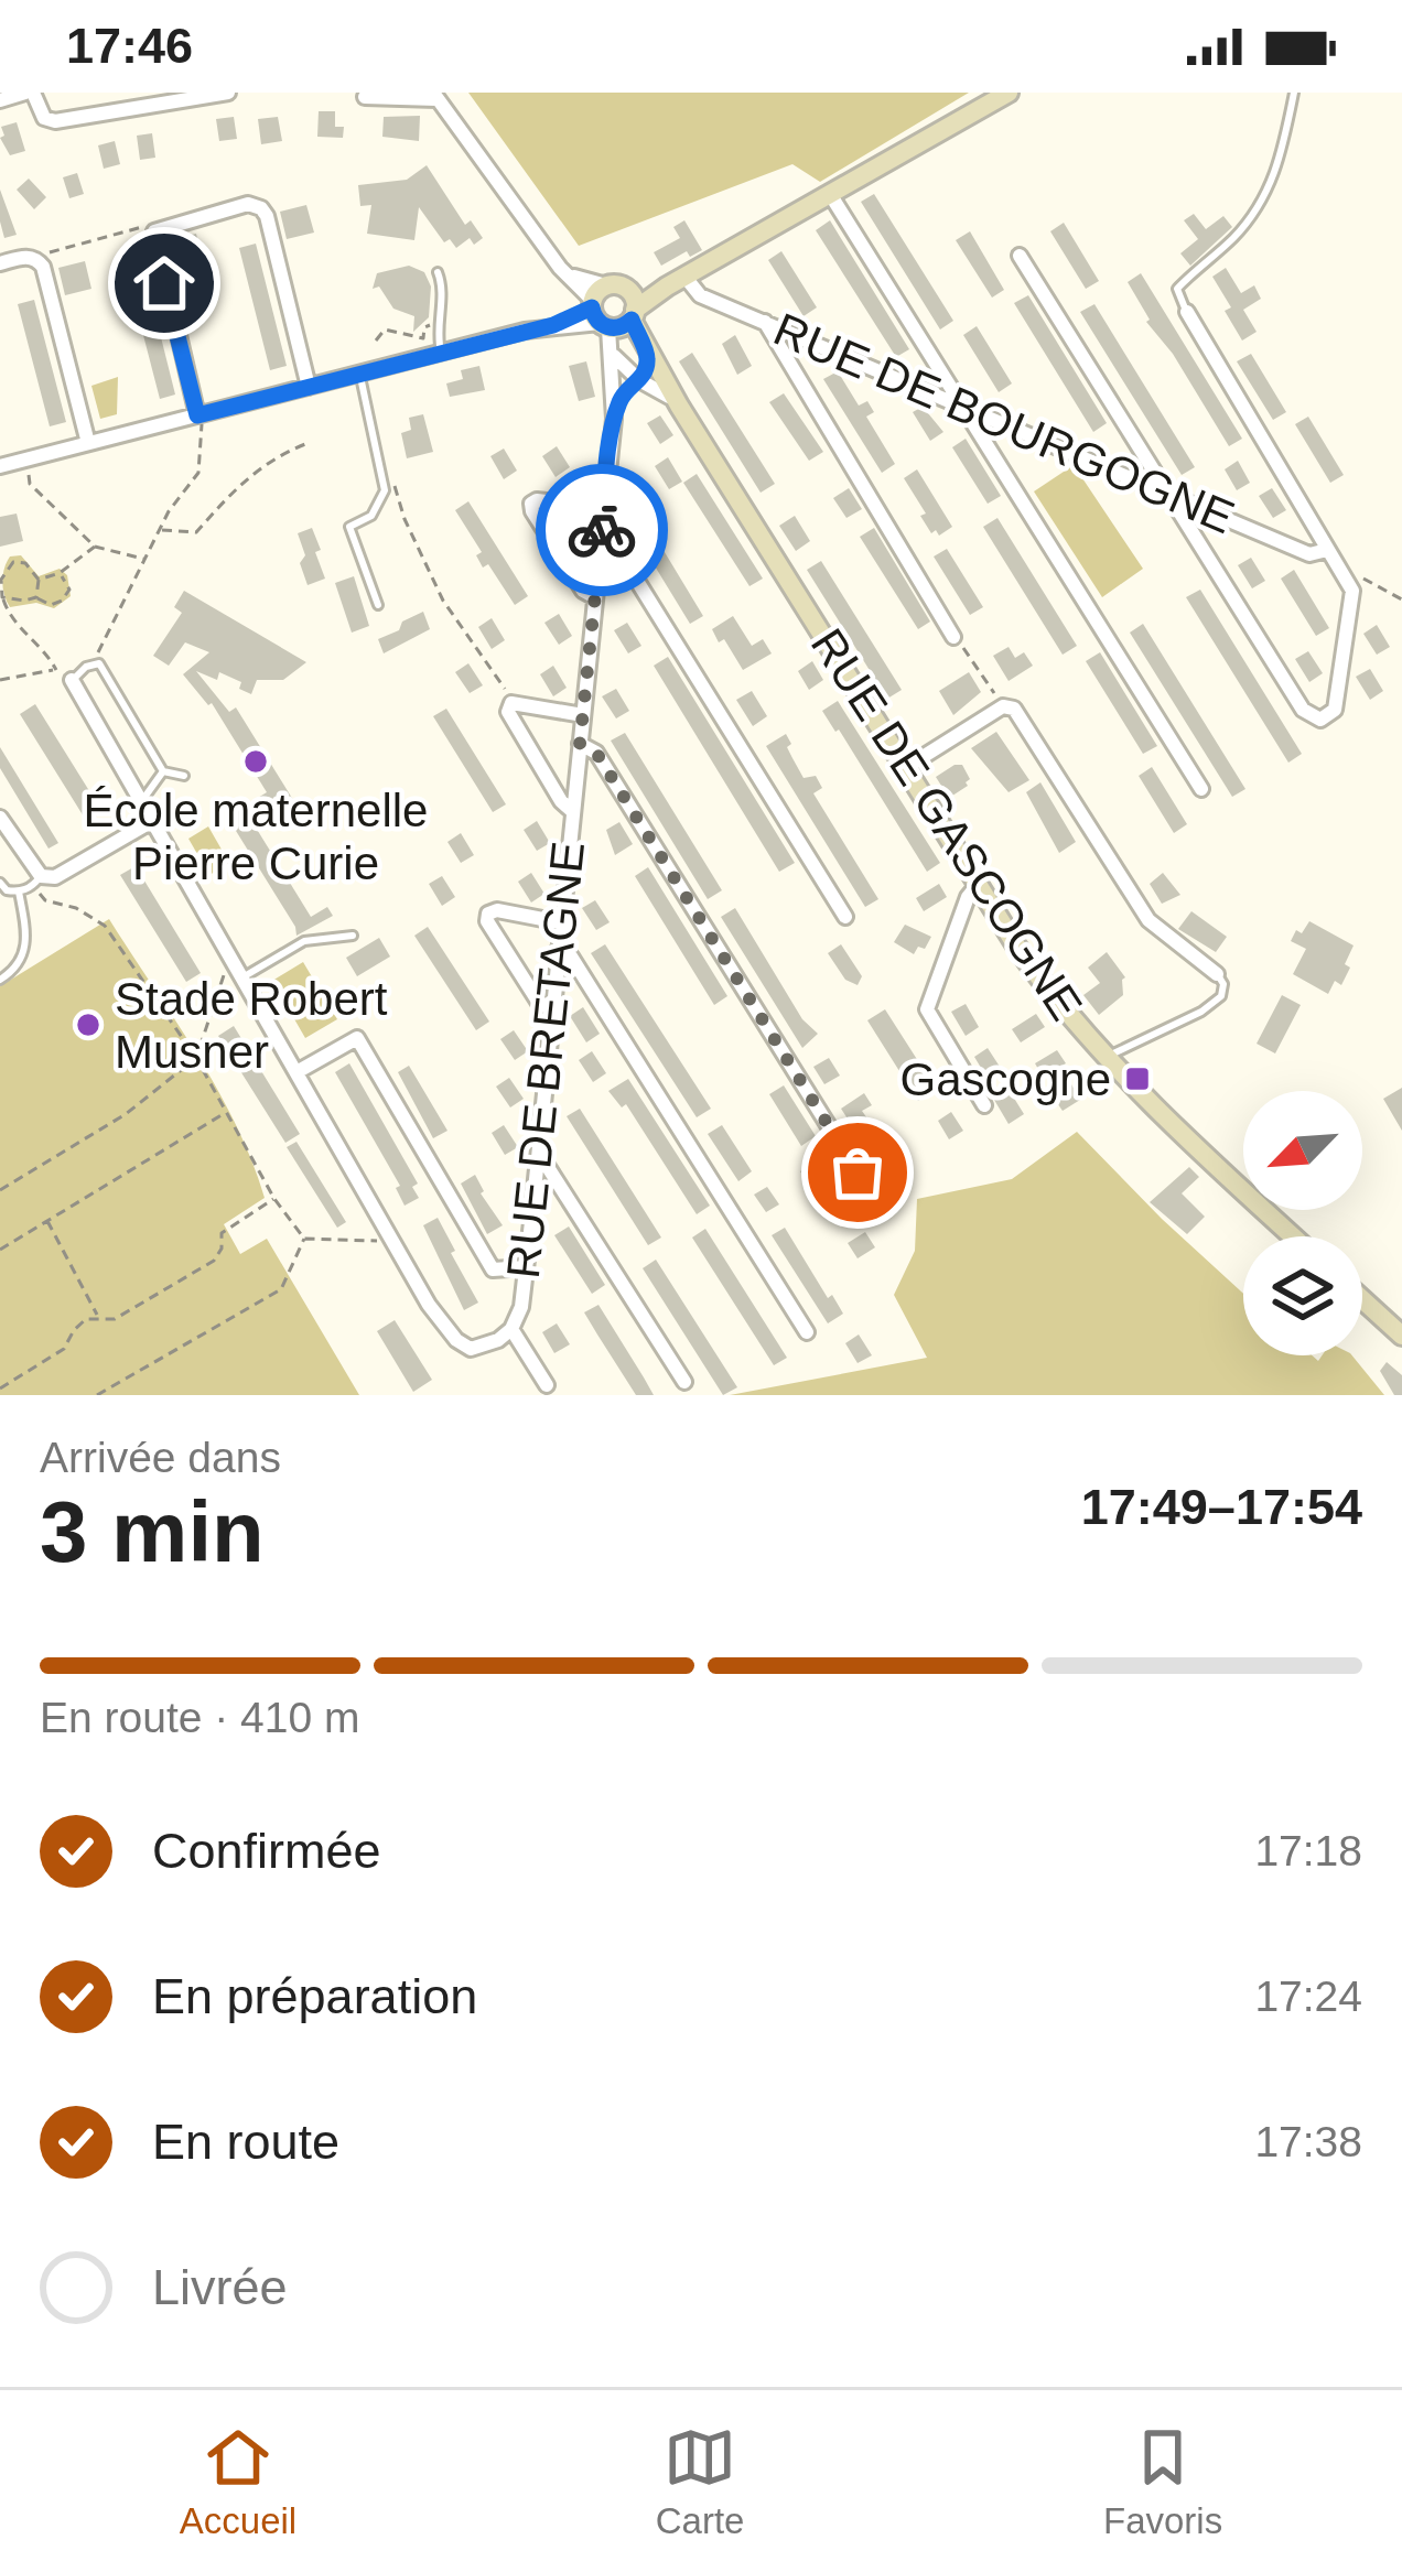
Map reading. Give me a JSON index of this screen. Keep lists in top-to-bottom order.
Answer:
{
  "streets": {
    "street": ["RUE DE BOURGOGNE", "RUE DE GASCOGNE", "RUE DE BRETAGNE"]
  },
  "crossings": [
    ["RUE DE GASCOGNE", "RUE DE BRETAGNE"]
  ],
  "places": {
    "other": ["École maternelle Pierre Curie", "Stade Robert Musner"],
    "transit": ["Gascogne"]
  },
  "north": "bottom left",
  "page": {
    "status": "17:46",
    "heading": ["3 min", "Arrivée dans", "17:49–17:54"],
    "bar": "En route · 410 m",
    "list": [
      ["Confirmée", "17:18"],
      ["En préparation", "17:24"],
      ["En route", "17:38"],
      "Livrée"
    ],
    "tabs": ["Accueil", "Carte", "Favoris"]
  }
}
